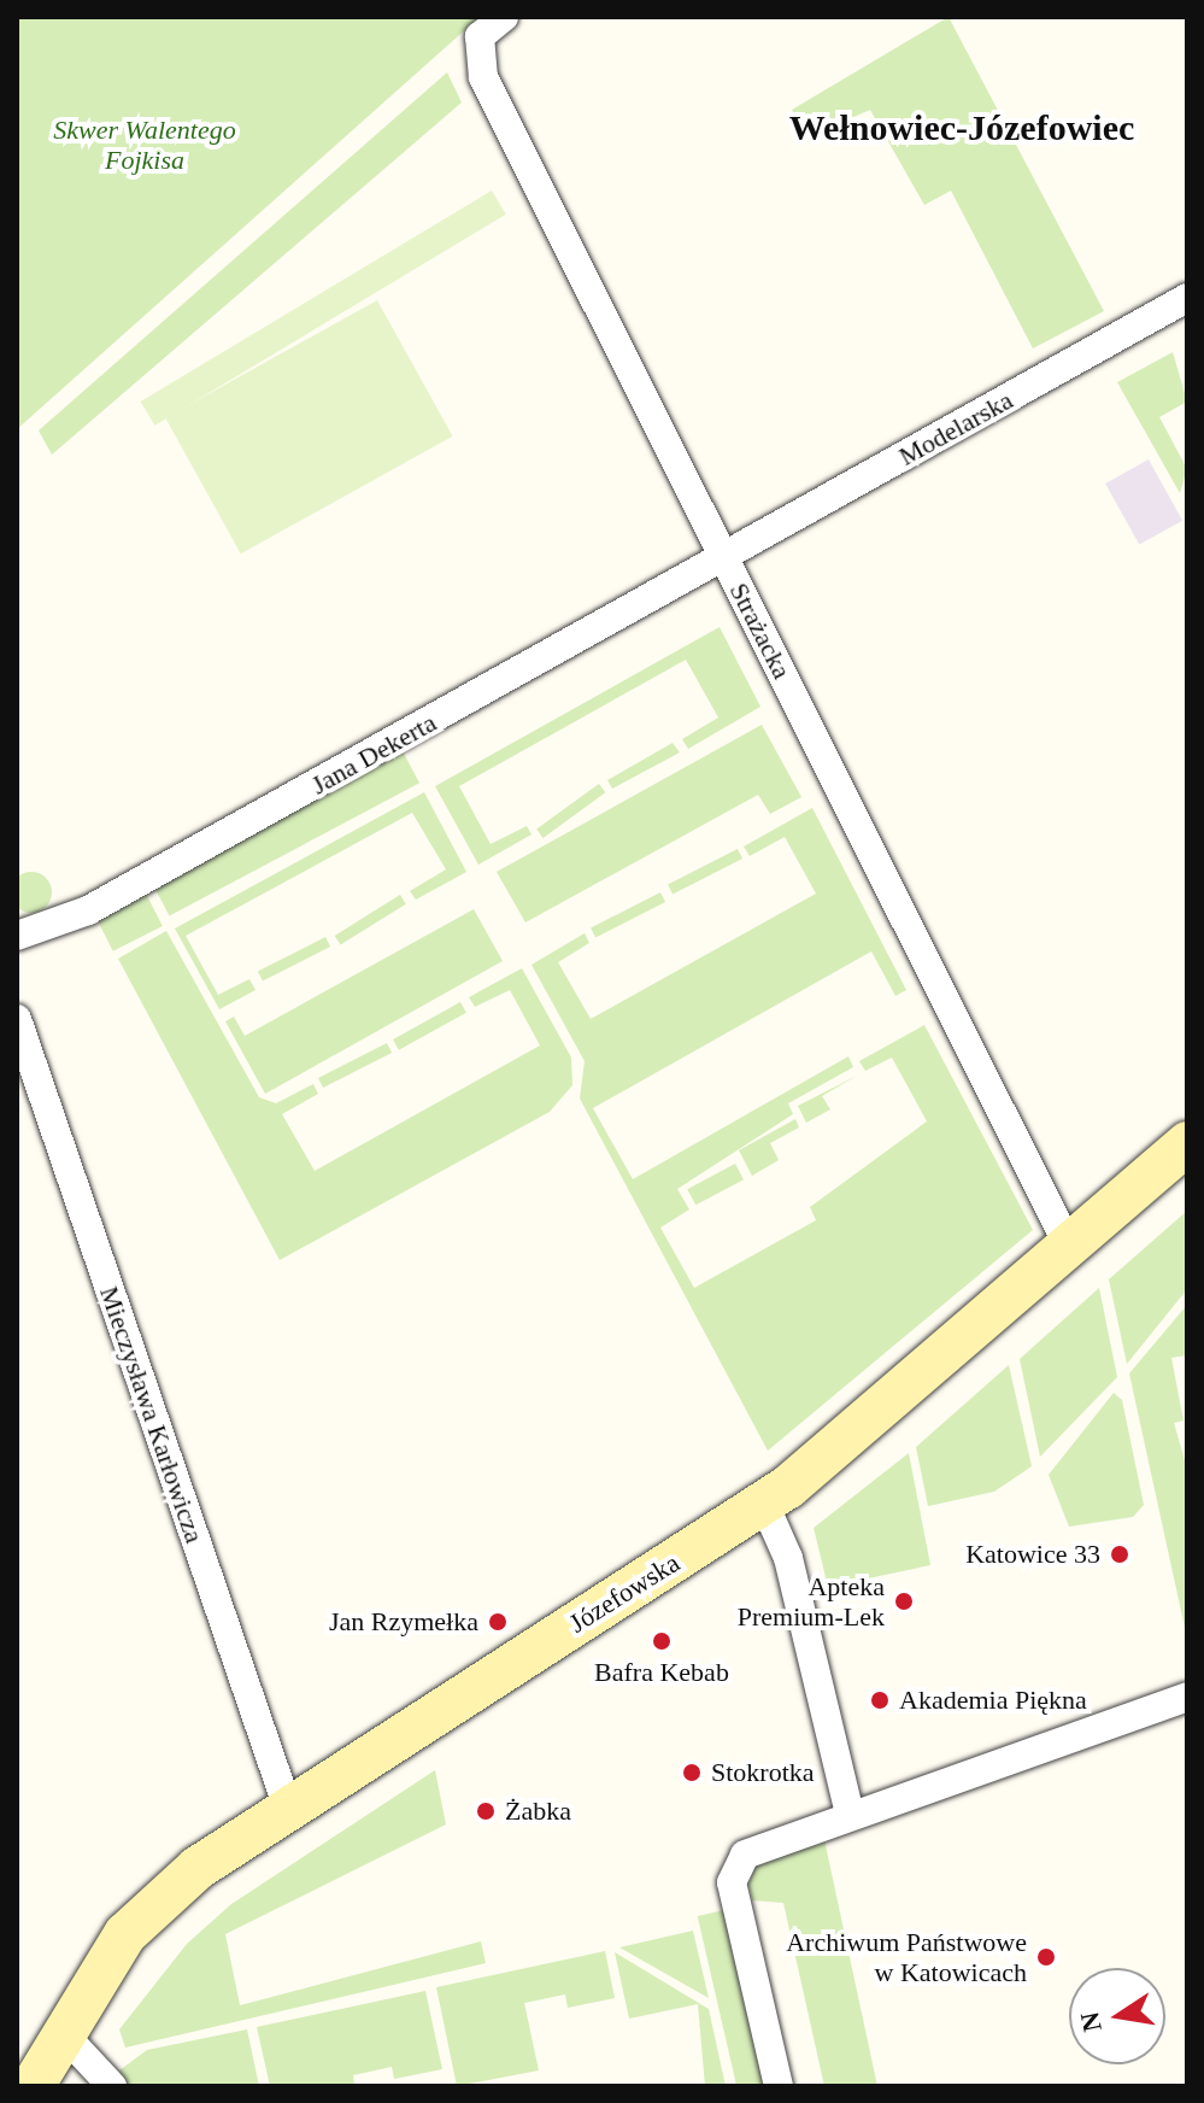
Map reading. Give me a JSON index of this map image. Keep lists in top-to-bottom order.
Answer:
{
  "streets": {
    "street": [
      "Modelarska",
      "Strażacka",
      "Jana Dekerta",
      "Mieczysława Karłowicza",
      "Józefowska"
    ]
  },
  "crossings": [
    ["Modelarska", "Strażacka"],
    ["Modelarska", "Jana Dekerta"],
    ["Strażacka", "Jana Dekerta"],
    ["Strażacka", "Józefowska"],
    ["Mieczysława Karłowicza", "Józefowska"]
  ],
  "districts": ["Wełnowiec-Józefowiec"],
  "parks": ["Skwer Walentego Fojkisa"],
  "places": [
    "Katowice 33",
    "Apteka Premium-Lek",
    "Jan Rzymełka",
    "Bafra Kebab",
    "Akademia Piękna",
    "Stokrotka",
    "Żabka",
    "Archiwum Państwowe w Katowicach"
  ],
  "north": "left"
}
